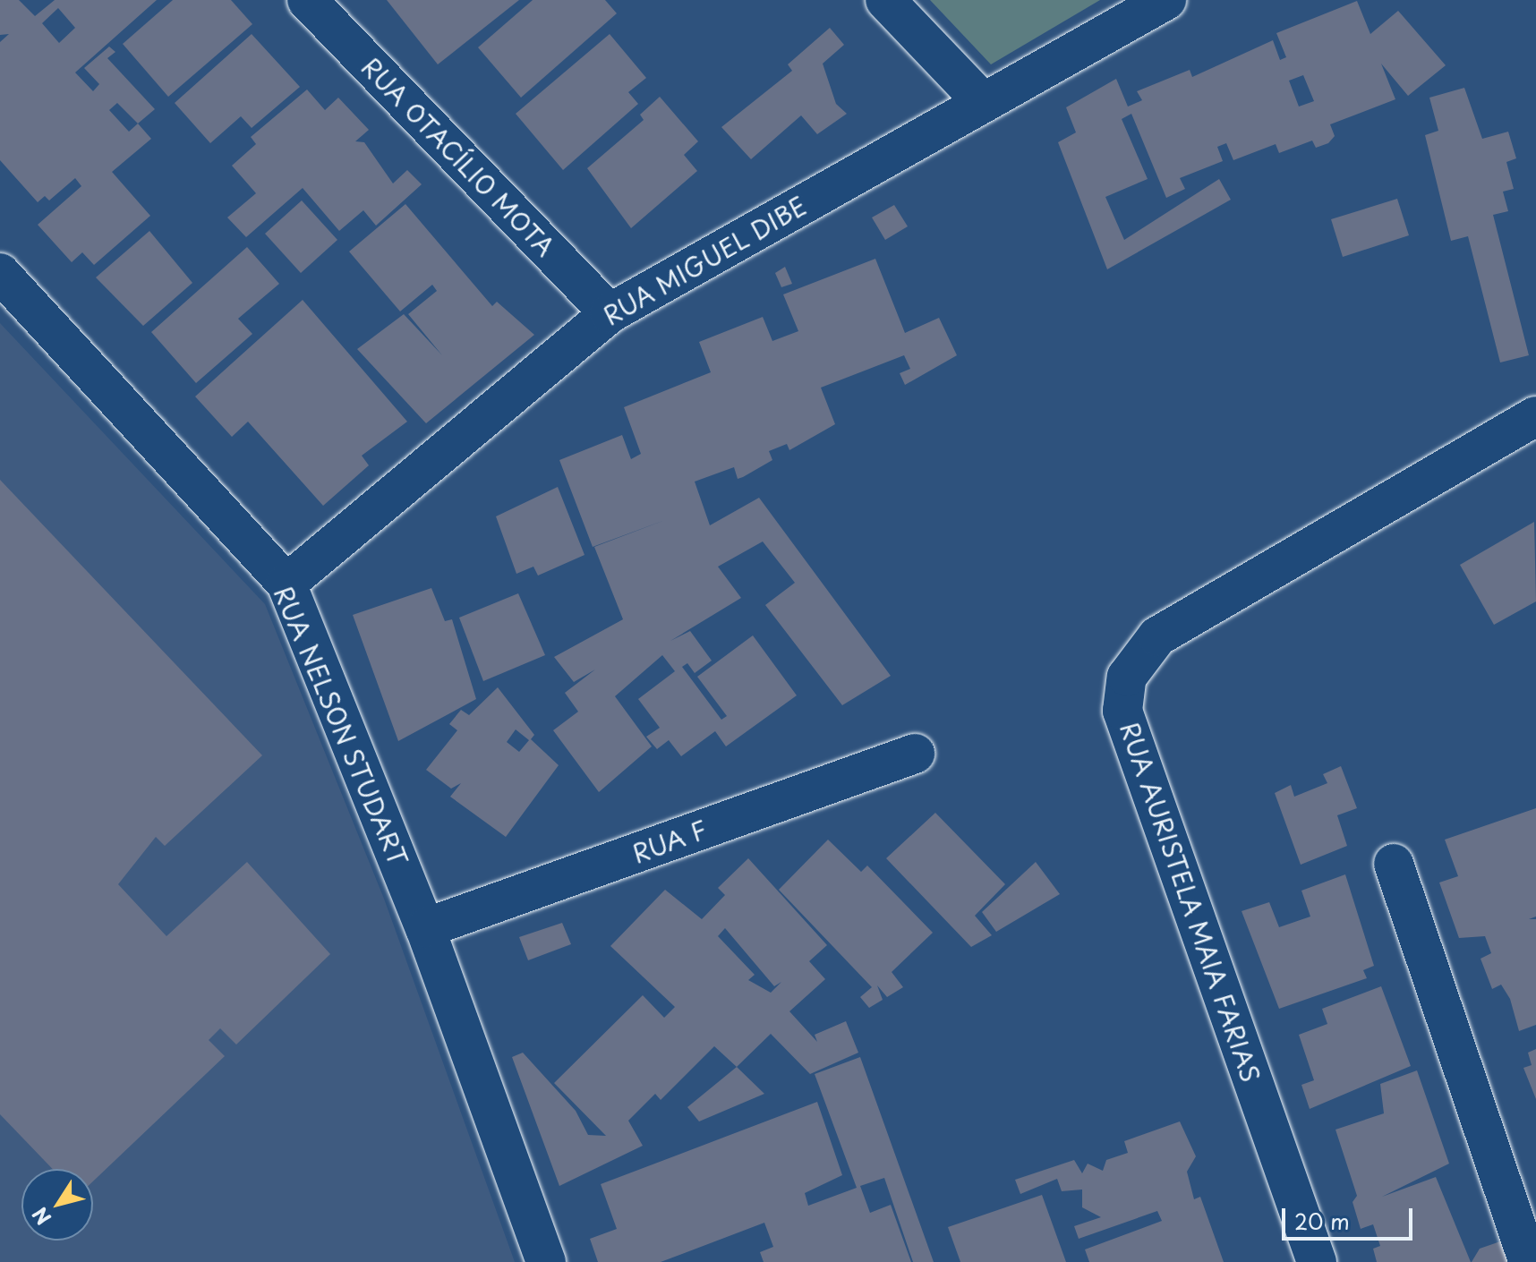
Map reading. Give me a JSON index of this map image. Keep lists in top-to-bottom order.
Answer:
{
  "streets": {
    "street": [
      "RUA OTACÍLIO MOTA",
      "RUA MIGUEL DIBE",
      "RUA NELSON STUDART",
      "RUA F",
      "RUA AURISTELA MAIA FARIAS"
    ]
  },
  "crossings": [
    ["RUA OTACÍLIO MOTA", "RUA MIGUEL DIBE"],
    ["RUA MIGUEL DIBE", "RUA NELSON STUDART"],
    ["RUA NELSON STUDART", "RUA F"]
  ],
  "scale_bar": "20 m",
  "north": "bottom left"
}
